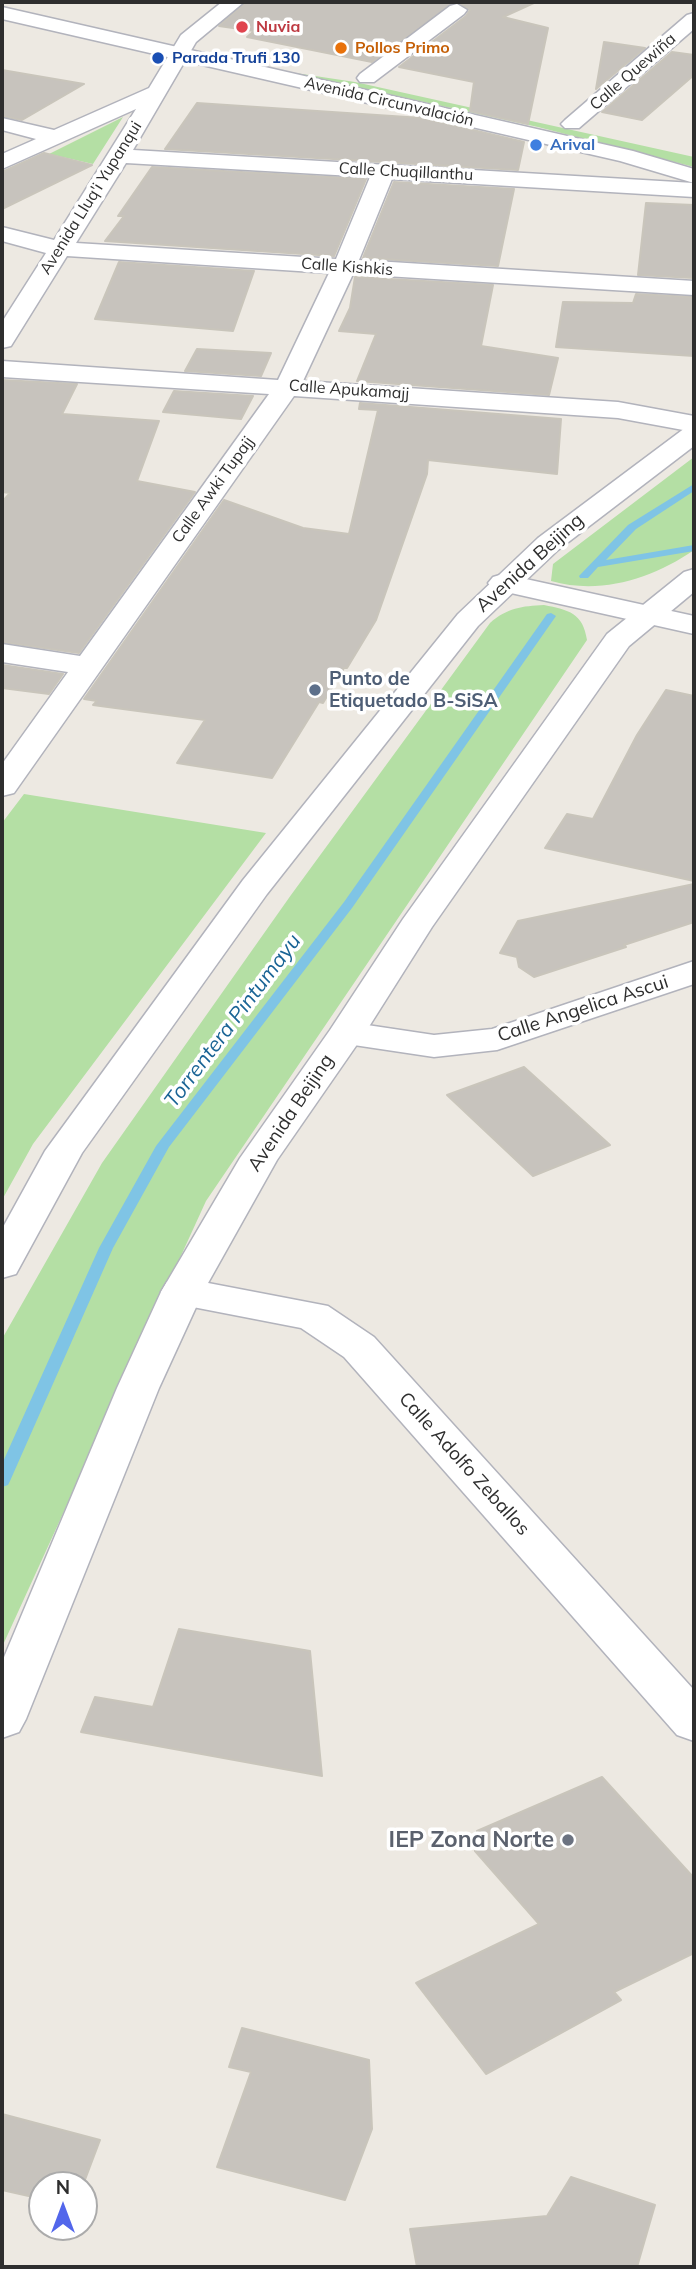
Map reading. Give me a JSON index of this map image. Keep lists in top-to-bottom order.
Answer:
{
  "streets": {
    "street": [
      "Calle Quewiña",
      "Avenida Circunvalación",
      "Calle Chuqillanthu",
      "Avenida Lluq'i Yupanqui",
      "Calle Kishkis",
      "Calle Apukamajj",
      "Calle Awki Tupajj",
      "Avenida Beijing",
      "Calle Angelica Ascui",
      "Calle Adolfo Zeballos"
    ]
  },
  "crossings": [
    ["Calle Quewiña", "Avenida Circunvalación"],
    ["Avenida Circunvalación", "Avenida Lluq'i Yupanqui"],
    ["Calle Chuqillanthu", "Avenida Lluq'i Yupanqui"],
    ["Calle Chuqillanthu", "Calle Awki Tupajj"],
    ["Avenida Lluq'i Yupanqui", "Calle Kishkis"],
    ["Calle Kishkis", "Calle Awki Tupajj"],
    ["Calle Apukamajj", "Calle Awki Tupajj"],
    ["Avenida Beijing", "Calle Angelica Ascui"],
    ["Avenida Beijing", "Calle Adolfo Zeballos"]
  ],
  "water": ["Torrentera Pintumayu"],
  "places": [
    "Nuvia",
    "Pollos Primo",
    "Parada Trufi 130",
    "Arival",
    "Punto de Etiquetado B-SiSA",
    "IEP Zona Norte"
  ],
  "north": "top"
}
